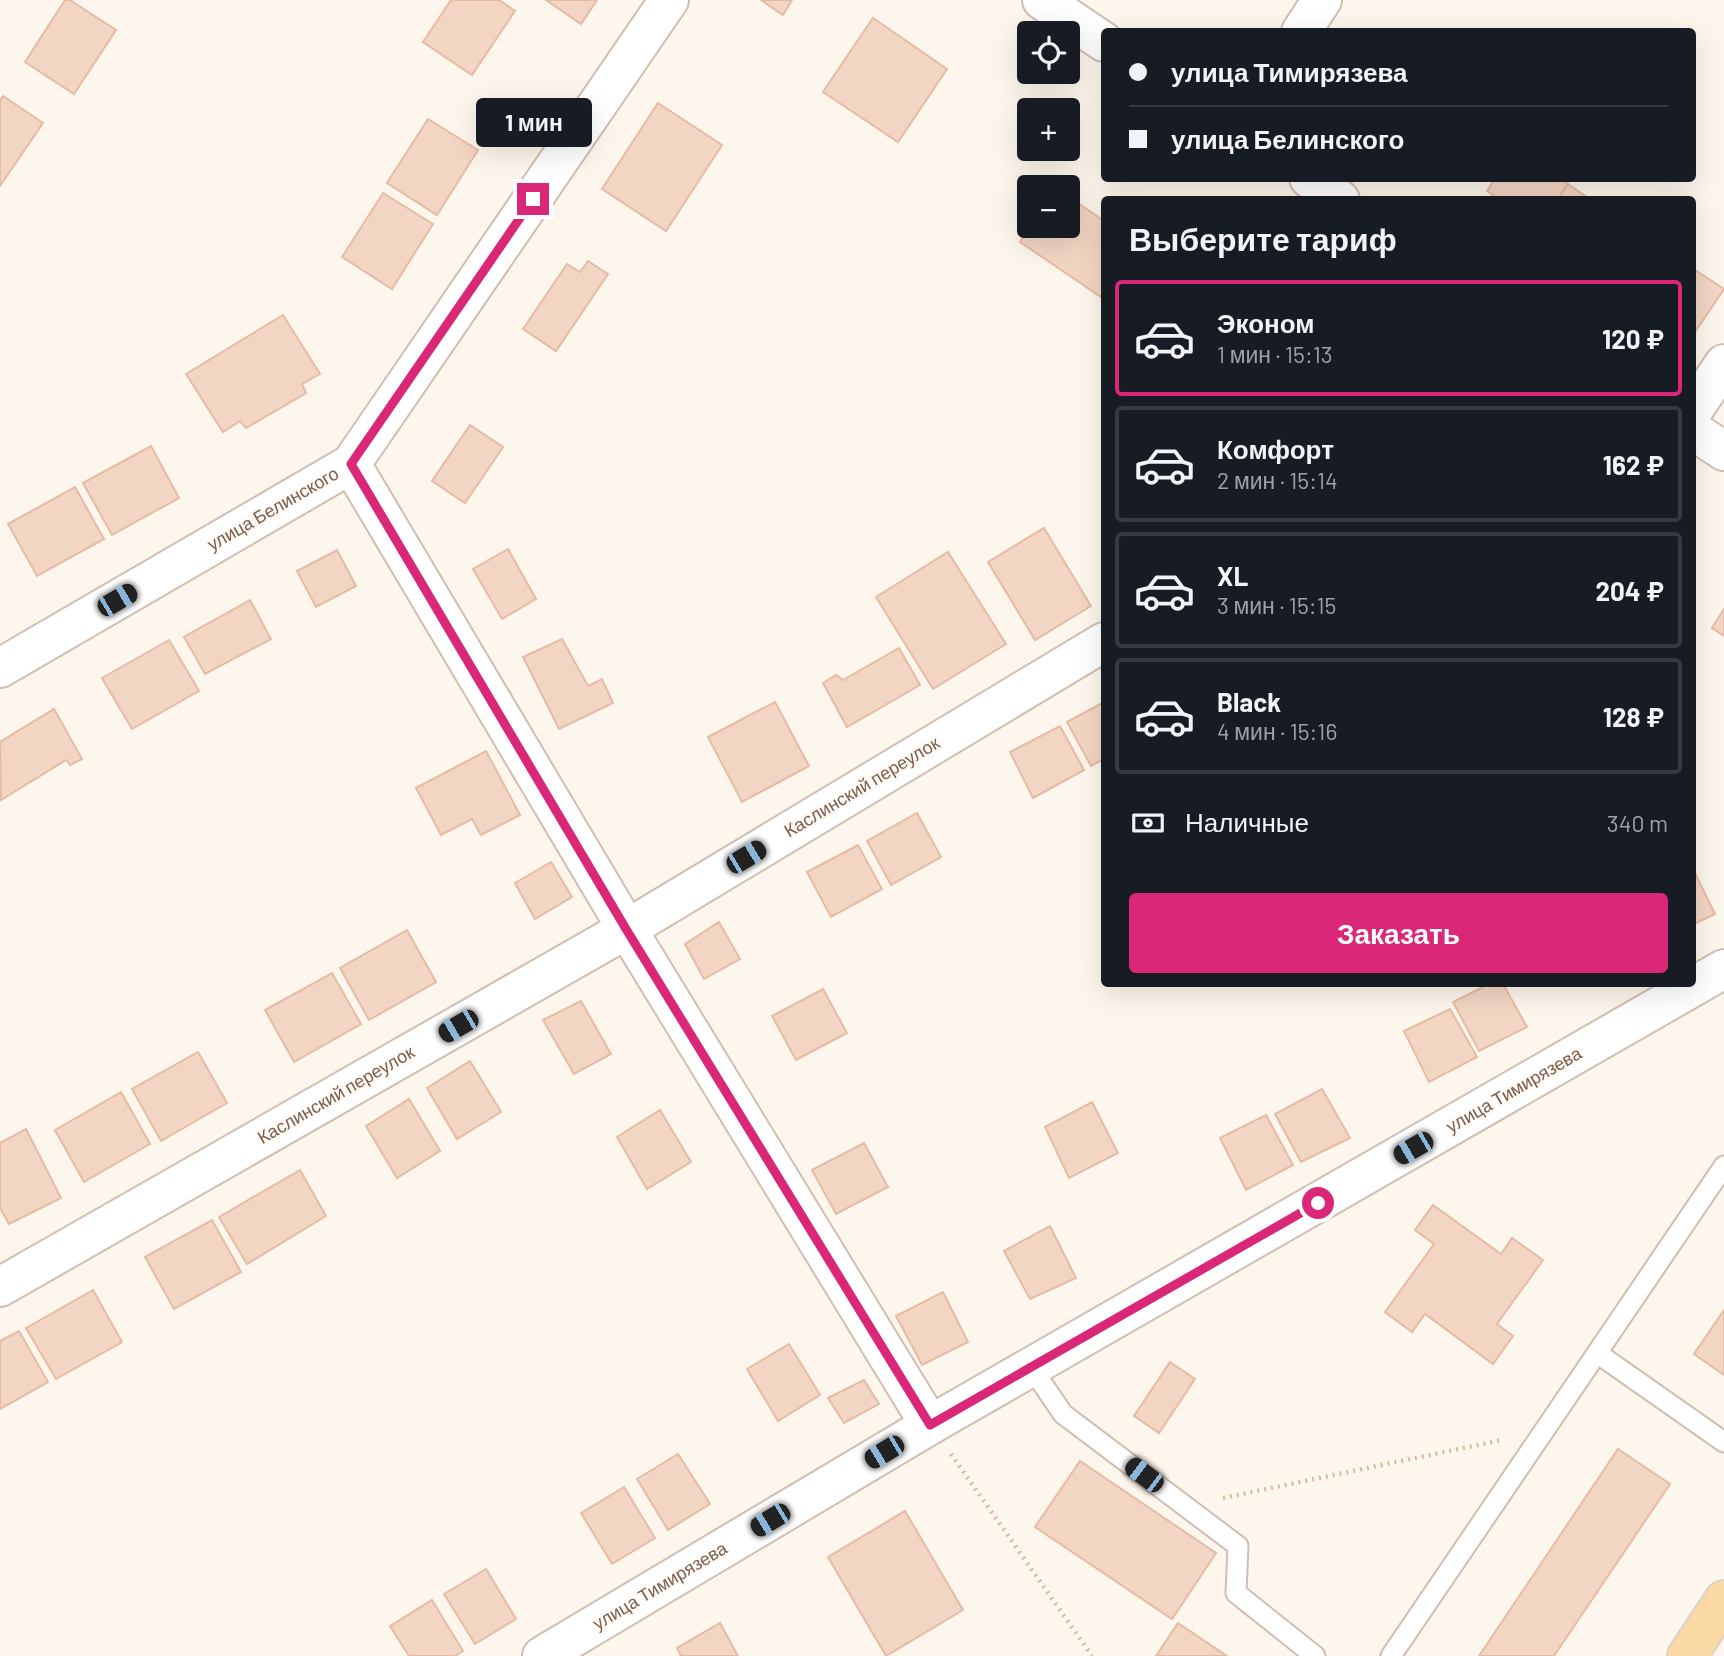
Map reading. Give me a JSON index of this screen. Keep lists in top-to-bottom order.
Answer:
{
  "streets": {
    "street": ["улица Белинского", "Каслинский переулок", "улица Тимирязева"]
  },
  "page": {
    "map_buttons": ["+", "−"],
    "banner": ["улица Тимирязева", "улица Белинского"],
    "bubble": "1 мин",
    "heading": "Выберите тариф",
    "list": [
      {
        "name": "Эконом",
        "note": "1 мин · 15:13",
        "value": "120 ₽"
      },
      {
        "name": "Комфорт",
        "note": "2 мин · 15:14",
        "value": "162 ₽"
      },
      {
        "name": "XL",
        "note": "3 мин · 15:15",
        "value": "204 ₽"
      },
      {
        "name": "Black",
        "note": "4 мин · 15:16",
        "value": "128 ₽"
      }
    ],
    "pay": ["Наличные", "340 m"],
    "buttons": "Заказать"
  }
}
